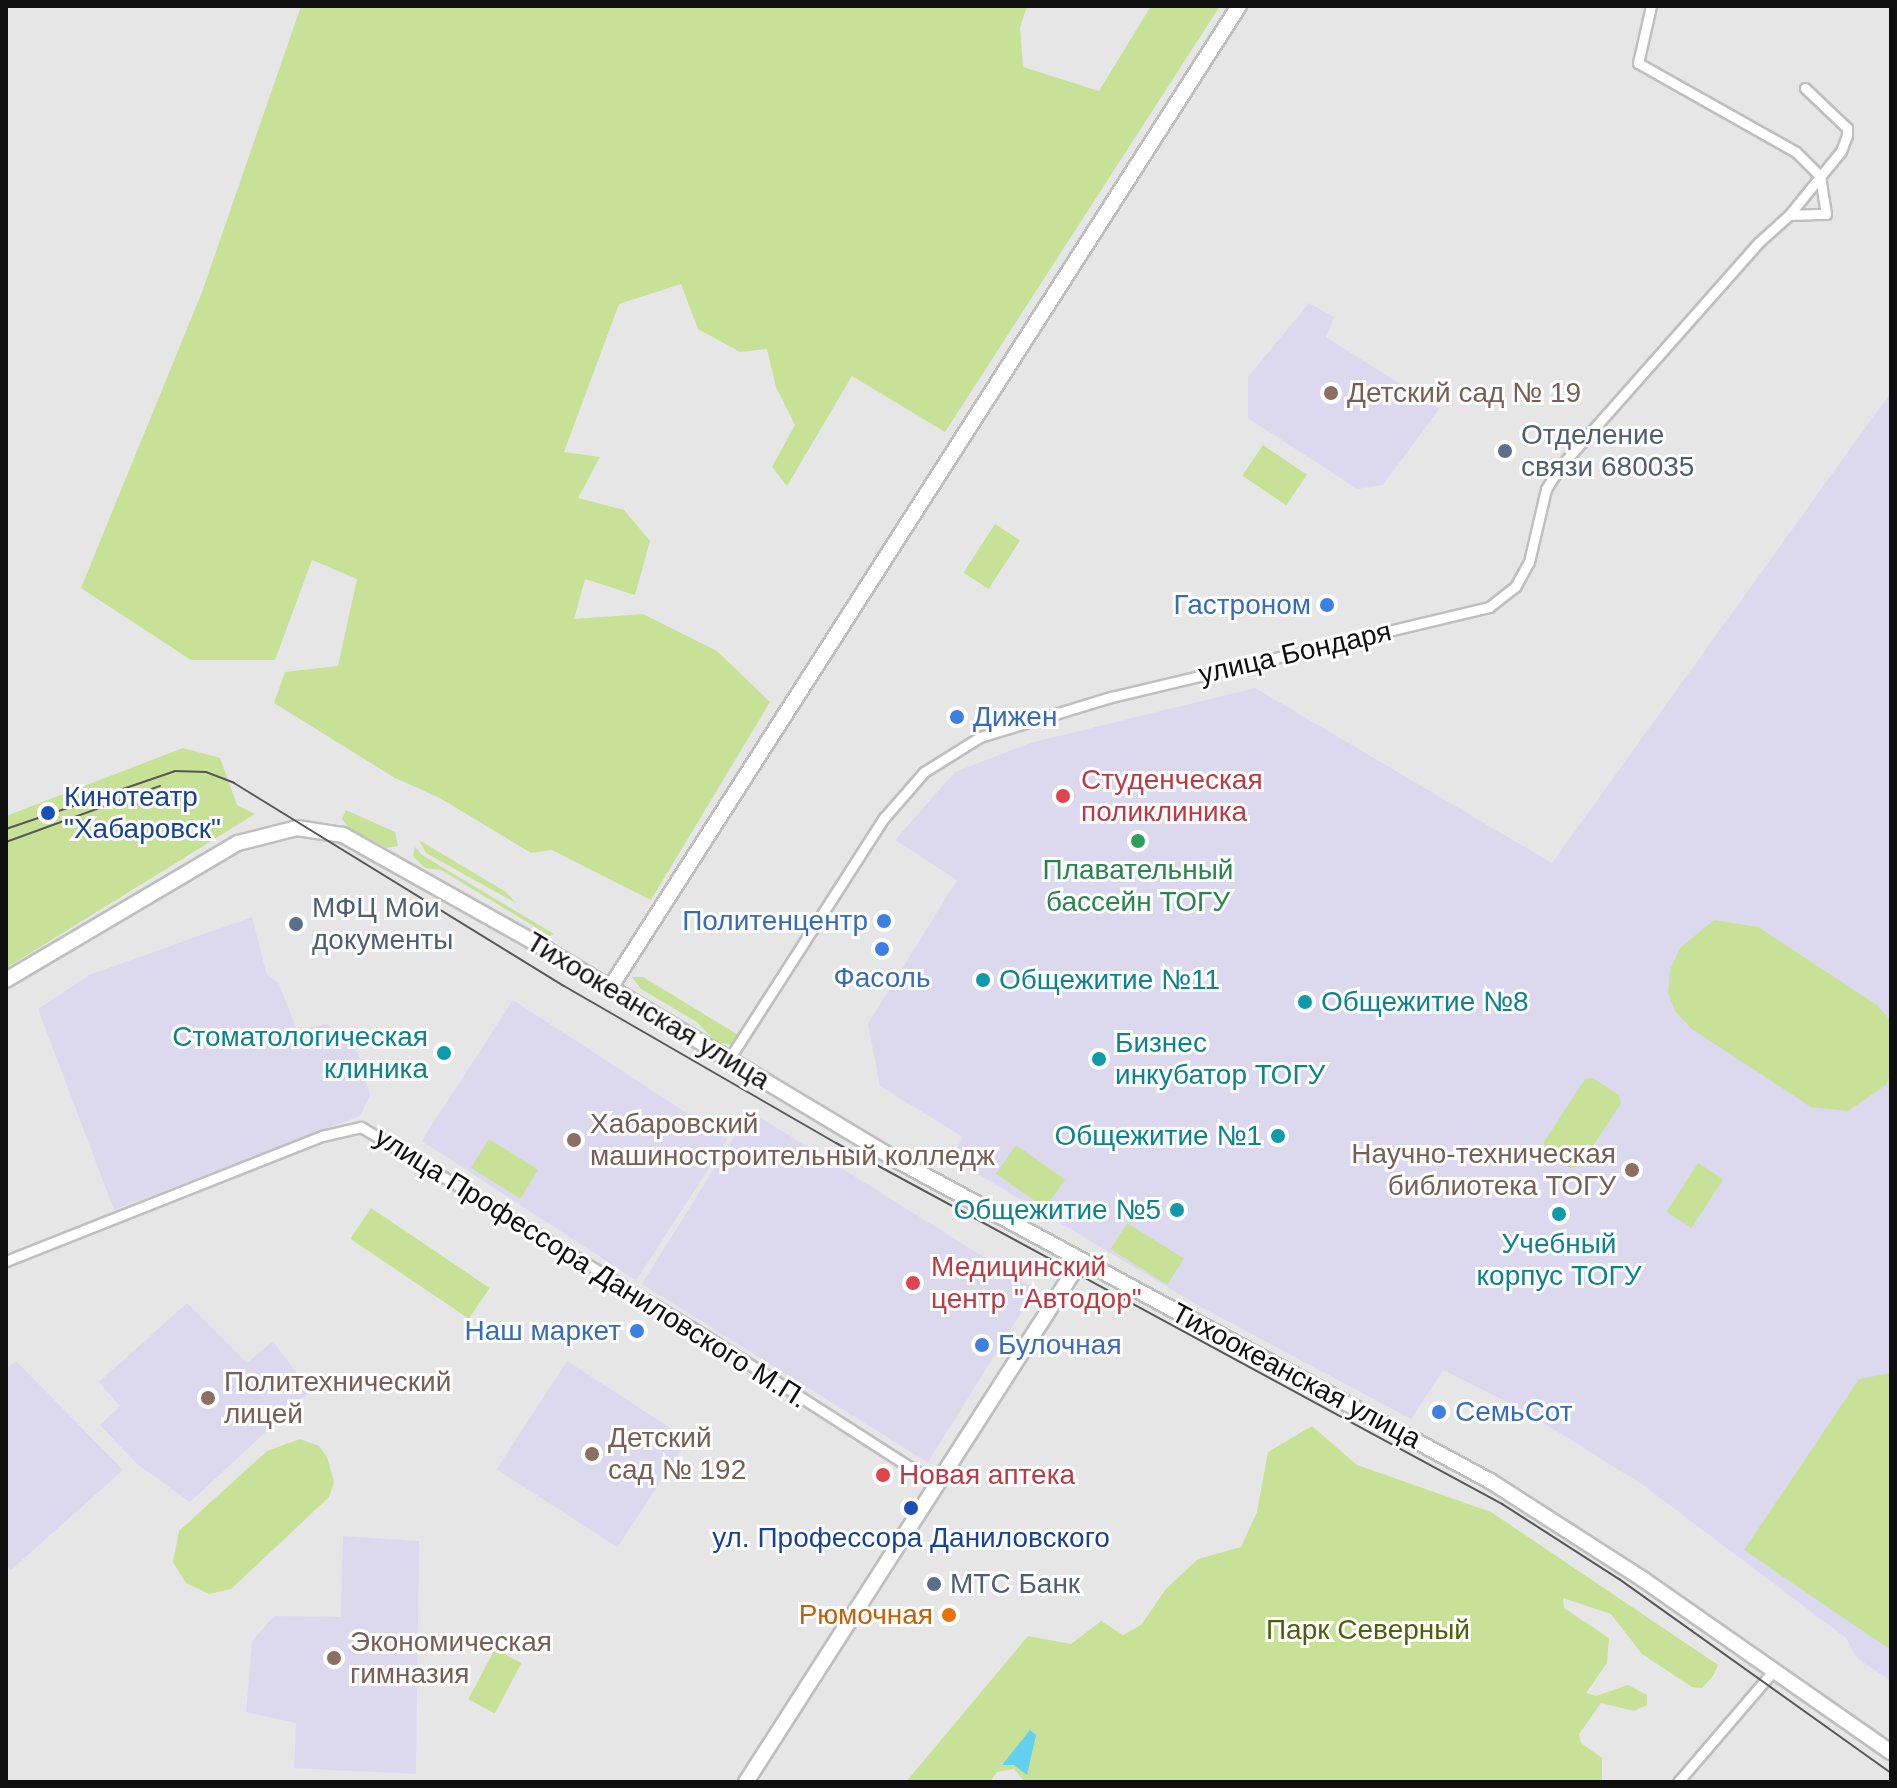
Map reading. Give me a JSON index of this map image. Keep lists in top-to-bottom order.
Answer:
{
  "streets": {
    "main road": ["Тихоокеанская улица"],
    "street": ["улица Бондаря", "улица Профессора Даниловского М.П."]
  },
  "crossings": [
    ["улица Бондаря", "Тихоокеанская улица"]
  ],
  "parks": ["Парк Северный"],
  "places": [
    "Детский сад № 19",
    "Отделение связи 680035",
    "Гастроном",
    "Дижен",
    "Студенческая поликлиника",
    "Кинотеатр \"Хабаровск\"",
    "Плавательный бассейн ТОГУ",
    "Политенцентр",
    "МФЦ Мои документы",
    "Фасоль",
    "Общежитие №11",
    "Общежитие №8",
    "Стоматологическая клиника",
    "Бизнес инкубатор ТОГУ",
    "Общежитие №1",
    "Хабаровский машиностроительный колледж",
    "Научно-техническая библиотека ТОГУ",
    "Общежитие №5",
    "Учебный корпус ТОГУ",
    "Медицинский центр \"Автодор\"",
    "Наш маркет",
    "Булочная",
    "Политехнический лицей",
    "СемьСот",
    "Детский сад № 192",
    "Новая аптека",
    "ул. Профессора Даниловского",
    "МТС Банк",
    "Рюмочная",
    "Экономическая гимназия"
  ]
}
